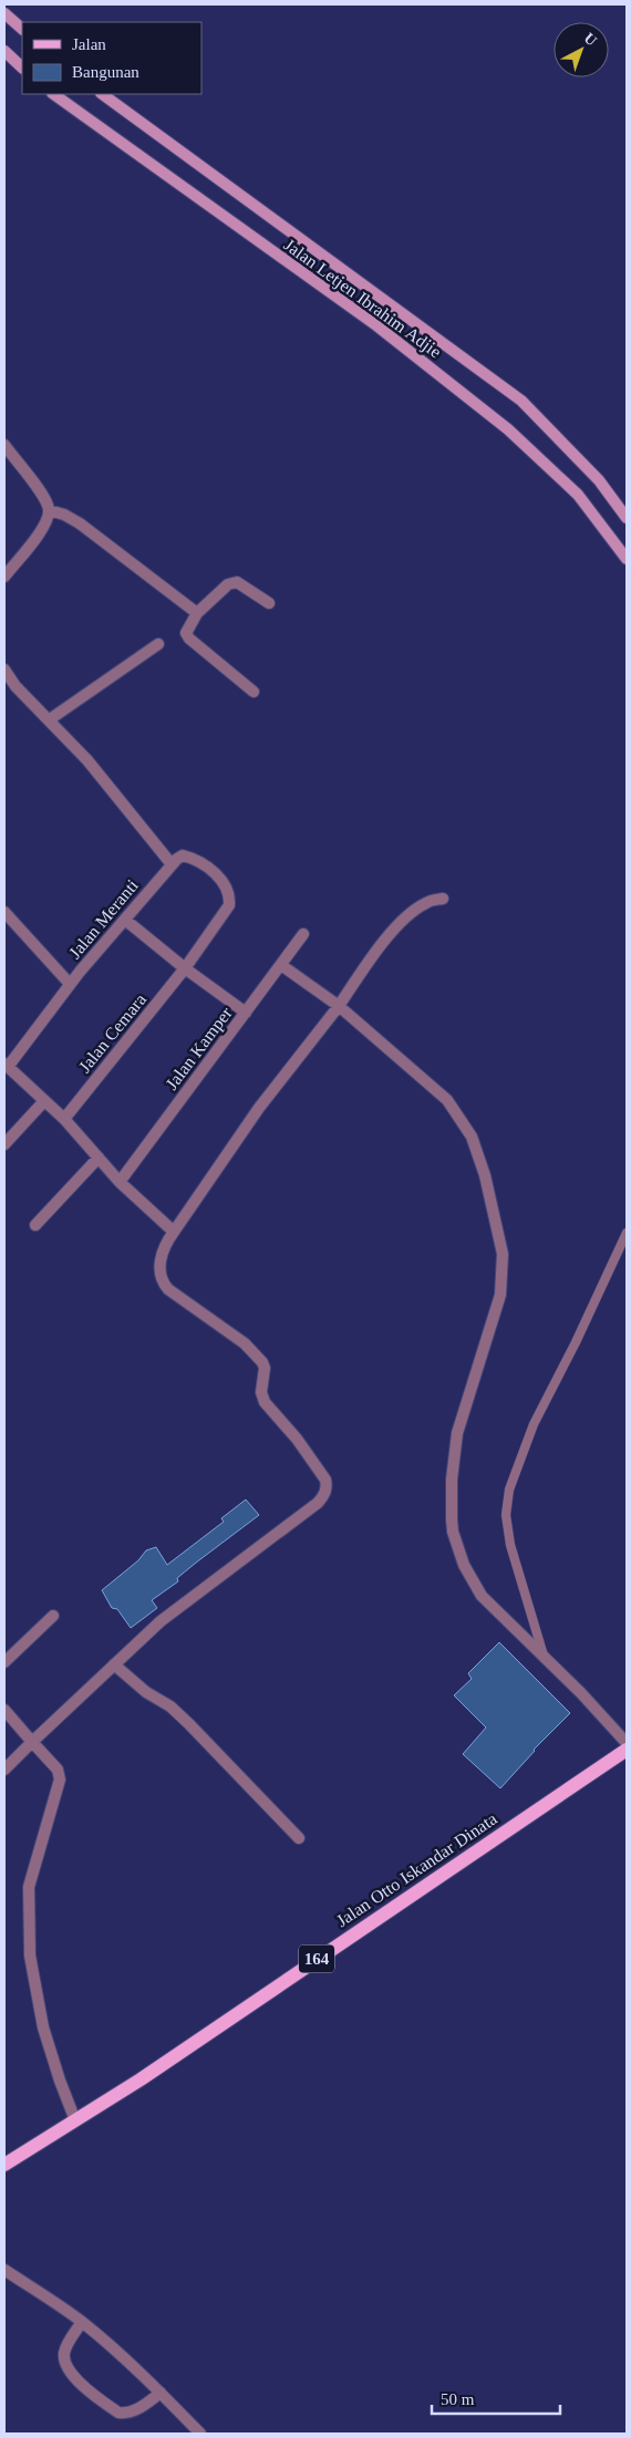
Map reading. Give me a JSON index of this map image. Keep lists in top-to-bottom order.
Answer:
{
  "streets": {
    "main road": ["Jalan Otto Iskandar Dinata", "164"],
    "street": [
      "Jalan Letjen Ibrahim Adjie",
      "Jalan Meranti",
      "Jalan Cemara",
      "Jalan Kamper"
    ]
  },
  "crossings": [
    ["Jalan Meranti", "Jalan Cemara"]
  ],
  "legend": ["Jalan", "Bangunan"],
  "scale_bar": "50 m",
  "north": "top right"
}
